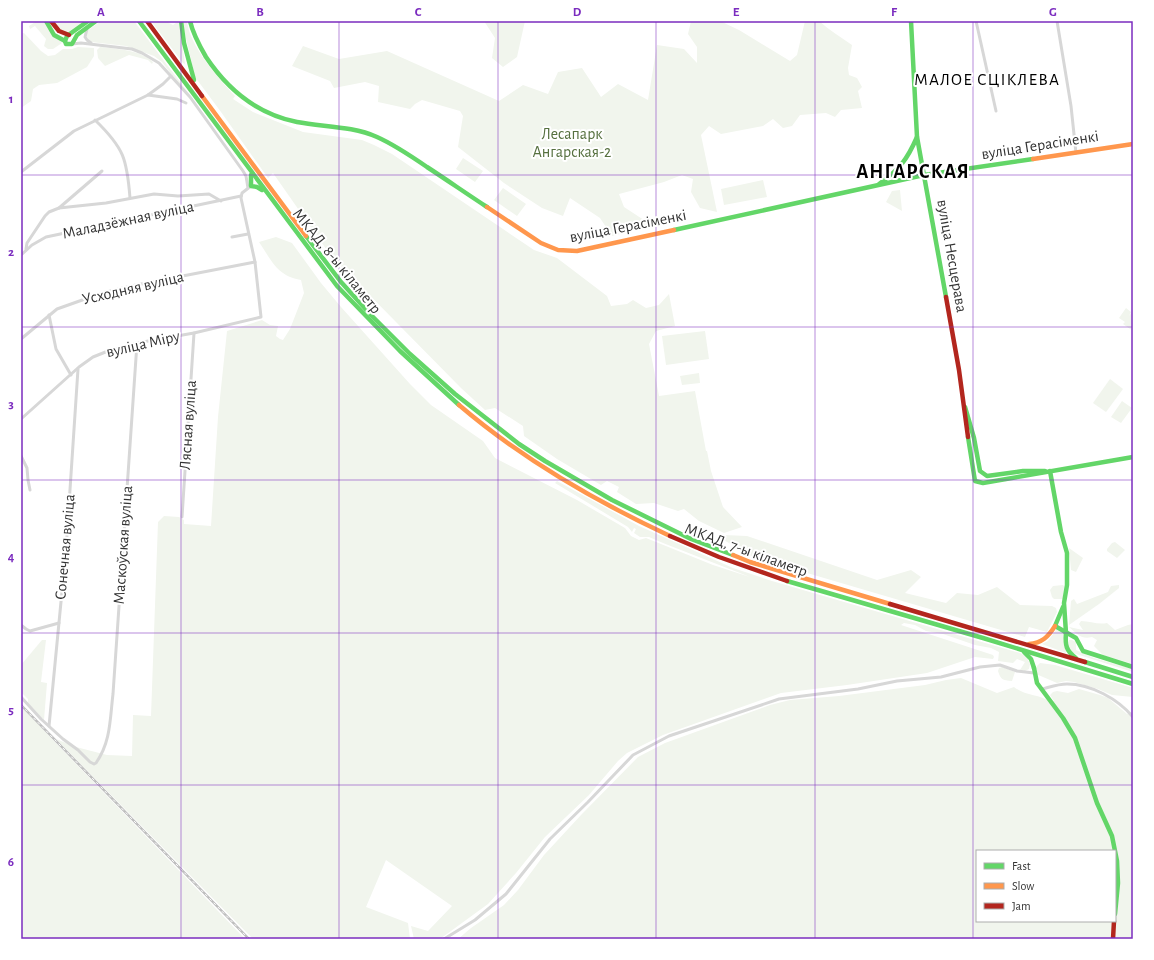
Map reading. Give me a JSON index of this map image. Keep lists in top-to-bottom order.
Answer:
{
  "streets": {
    "main road": [
      "вуліца Герасіменкі",
      "вуліца Несцерава",
      "МКАД, 8-ы кіламетр",
      "МКАД, 7-ы кіламетр"
    ],
    "street": [
      "Маладзёжная вуліца",
      "Усходняя вуліца",
      "вуліца Міру",
      "Лясная вуліца",
      "Маскоўская вуліца",
      "Сонечная вуліца"
    ]
  },
  "crossings": [
    ["вуліца Герасіменкі", "вуліца Несцерава"],
    ["МКАД, 8-ы кіламетр", "МКАД, 7-ы кіламетр"],
    ["Усходняя вуліца", "вуліца Міру"],
    ["вуліца Міру", "Лясная вуліца"],
    ["вуліца Міру", "Маскоўская вуліца"],
    ["вуліца Міру", "Сонечная вуліца"],
    ["Маскоўская вуліца", "Сонечная вуліца"]
  ],
  "districts": ["МАЛОЕ СЦІКЛЕВА", "АНГАРСКАЯ"],
  "parks": ["Лесапарк Ангарская-2"],
  "legend": ["Fast", "Slow", "Jam"],
  "grid": {
    "columns": [
      "A",
      "B",
      "C",
      "D",
      "E",
      "F",
      "G"
    ],
    "rows": [
      "1",
      "2",
      "3",
      "4",
      "5",
      "6"
    ]
  }
}
